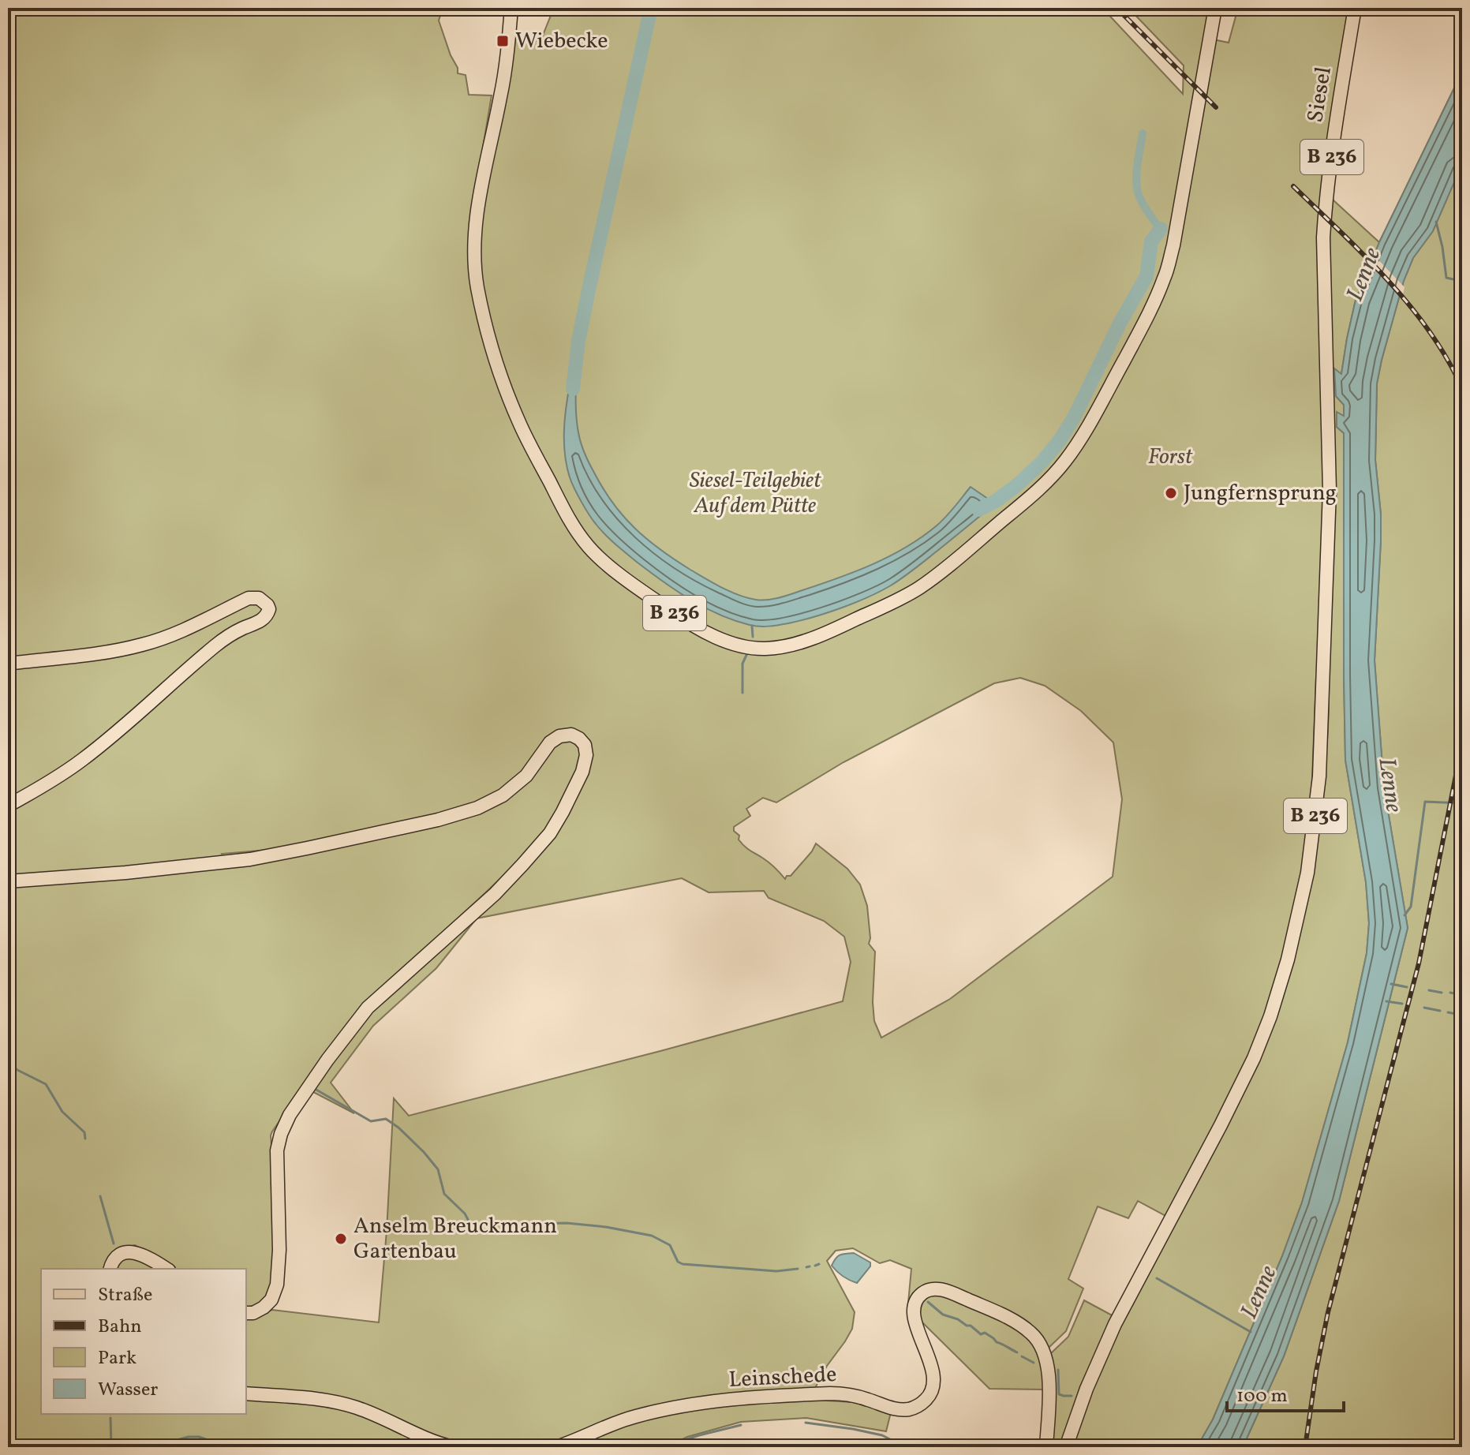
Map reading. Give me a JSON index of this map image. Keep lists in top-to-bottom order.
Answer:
{
  "streets": {
    "main road": ["Siesel", "B 236", "Leinschede"]
  },
  "water": ["Lenne"],
  "parks": ["Forst", "Siesel-Teilgebiet Auf dem Pütte"],
  "places": {
    "transit": ["Wiebecke"],
    "other": ["Jungfernsprung", "Anselm Breuckmann Gartenbau"]
  },
  "legend": [
    "Straße",
    "Bahn",
    "Park",
    "Wasser"
  ],
  "scale_bar": "100 m"
}
